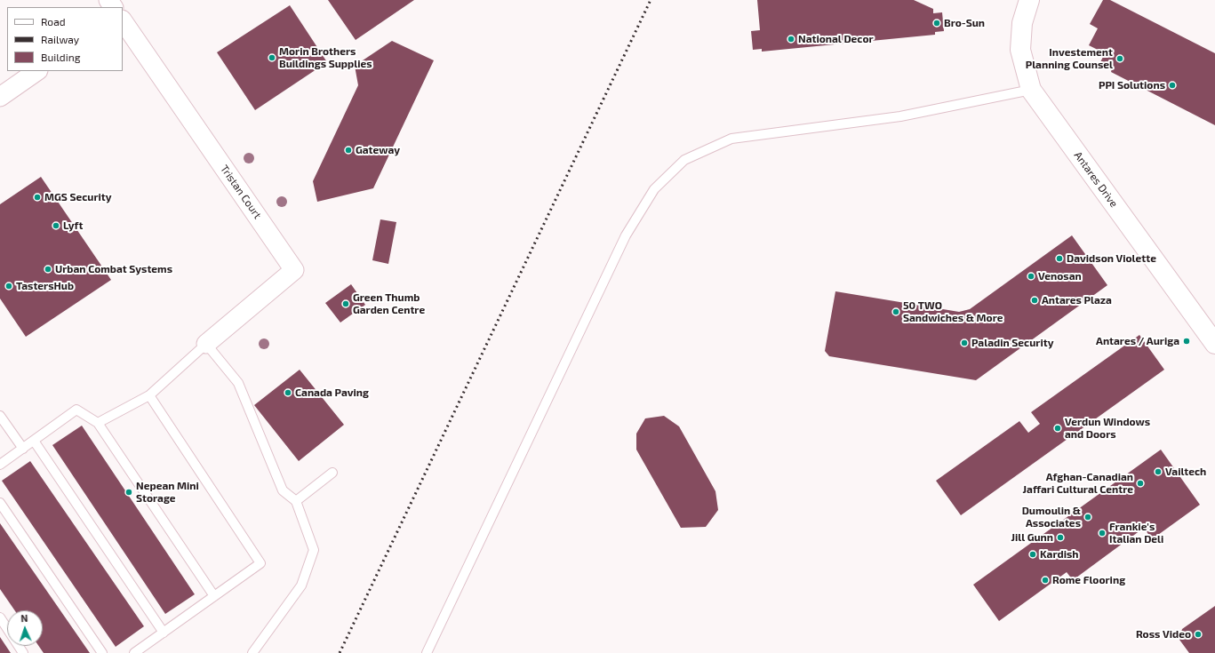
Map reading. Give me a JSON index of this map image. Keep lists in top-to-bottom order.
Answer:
{
  "streets": {
    "street": ["Antares Drive", "Tristan Court"]
  },
  "places": [
    "Bro-Sun",
    "National Decor",
    "Morin Brothers Buildings Supplies",
    "Investement Planning Counsel",
    "PPI Solutions",
    "Gateway",
    "MGS Security",
    "Lyft",
    "Davidson Violette",
    "Urban Combat Systems",
    "Venosan",
    "TastersHub",
    "Antares Plaza",
    "Green Thumb Garden Centre",
    "50 TWO Sandwiches & More",
    "Antares / Auriga",
    "Paladin Security",
    "Canada Paving",
    "Verdun Windows and Doors",
    "Vailtech",
    "Afghan-Canadian Jaffari Cultural Centre",
    "Nepean Mini Storage",
    "Dumoulin & Associates",
    "Frankie's Italian Deli",
    "Jill Gunn",
    "Kardish",
    "Rome Flooring",
    "Ross Video"
  ],
  "legend": ["Road", "Railway", "Building"],
  "north": "top"
}
